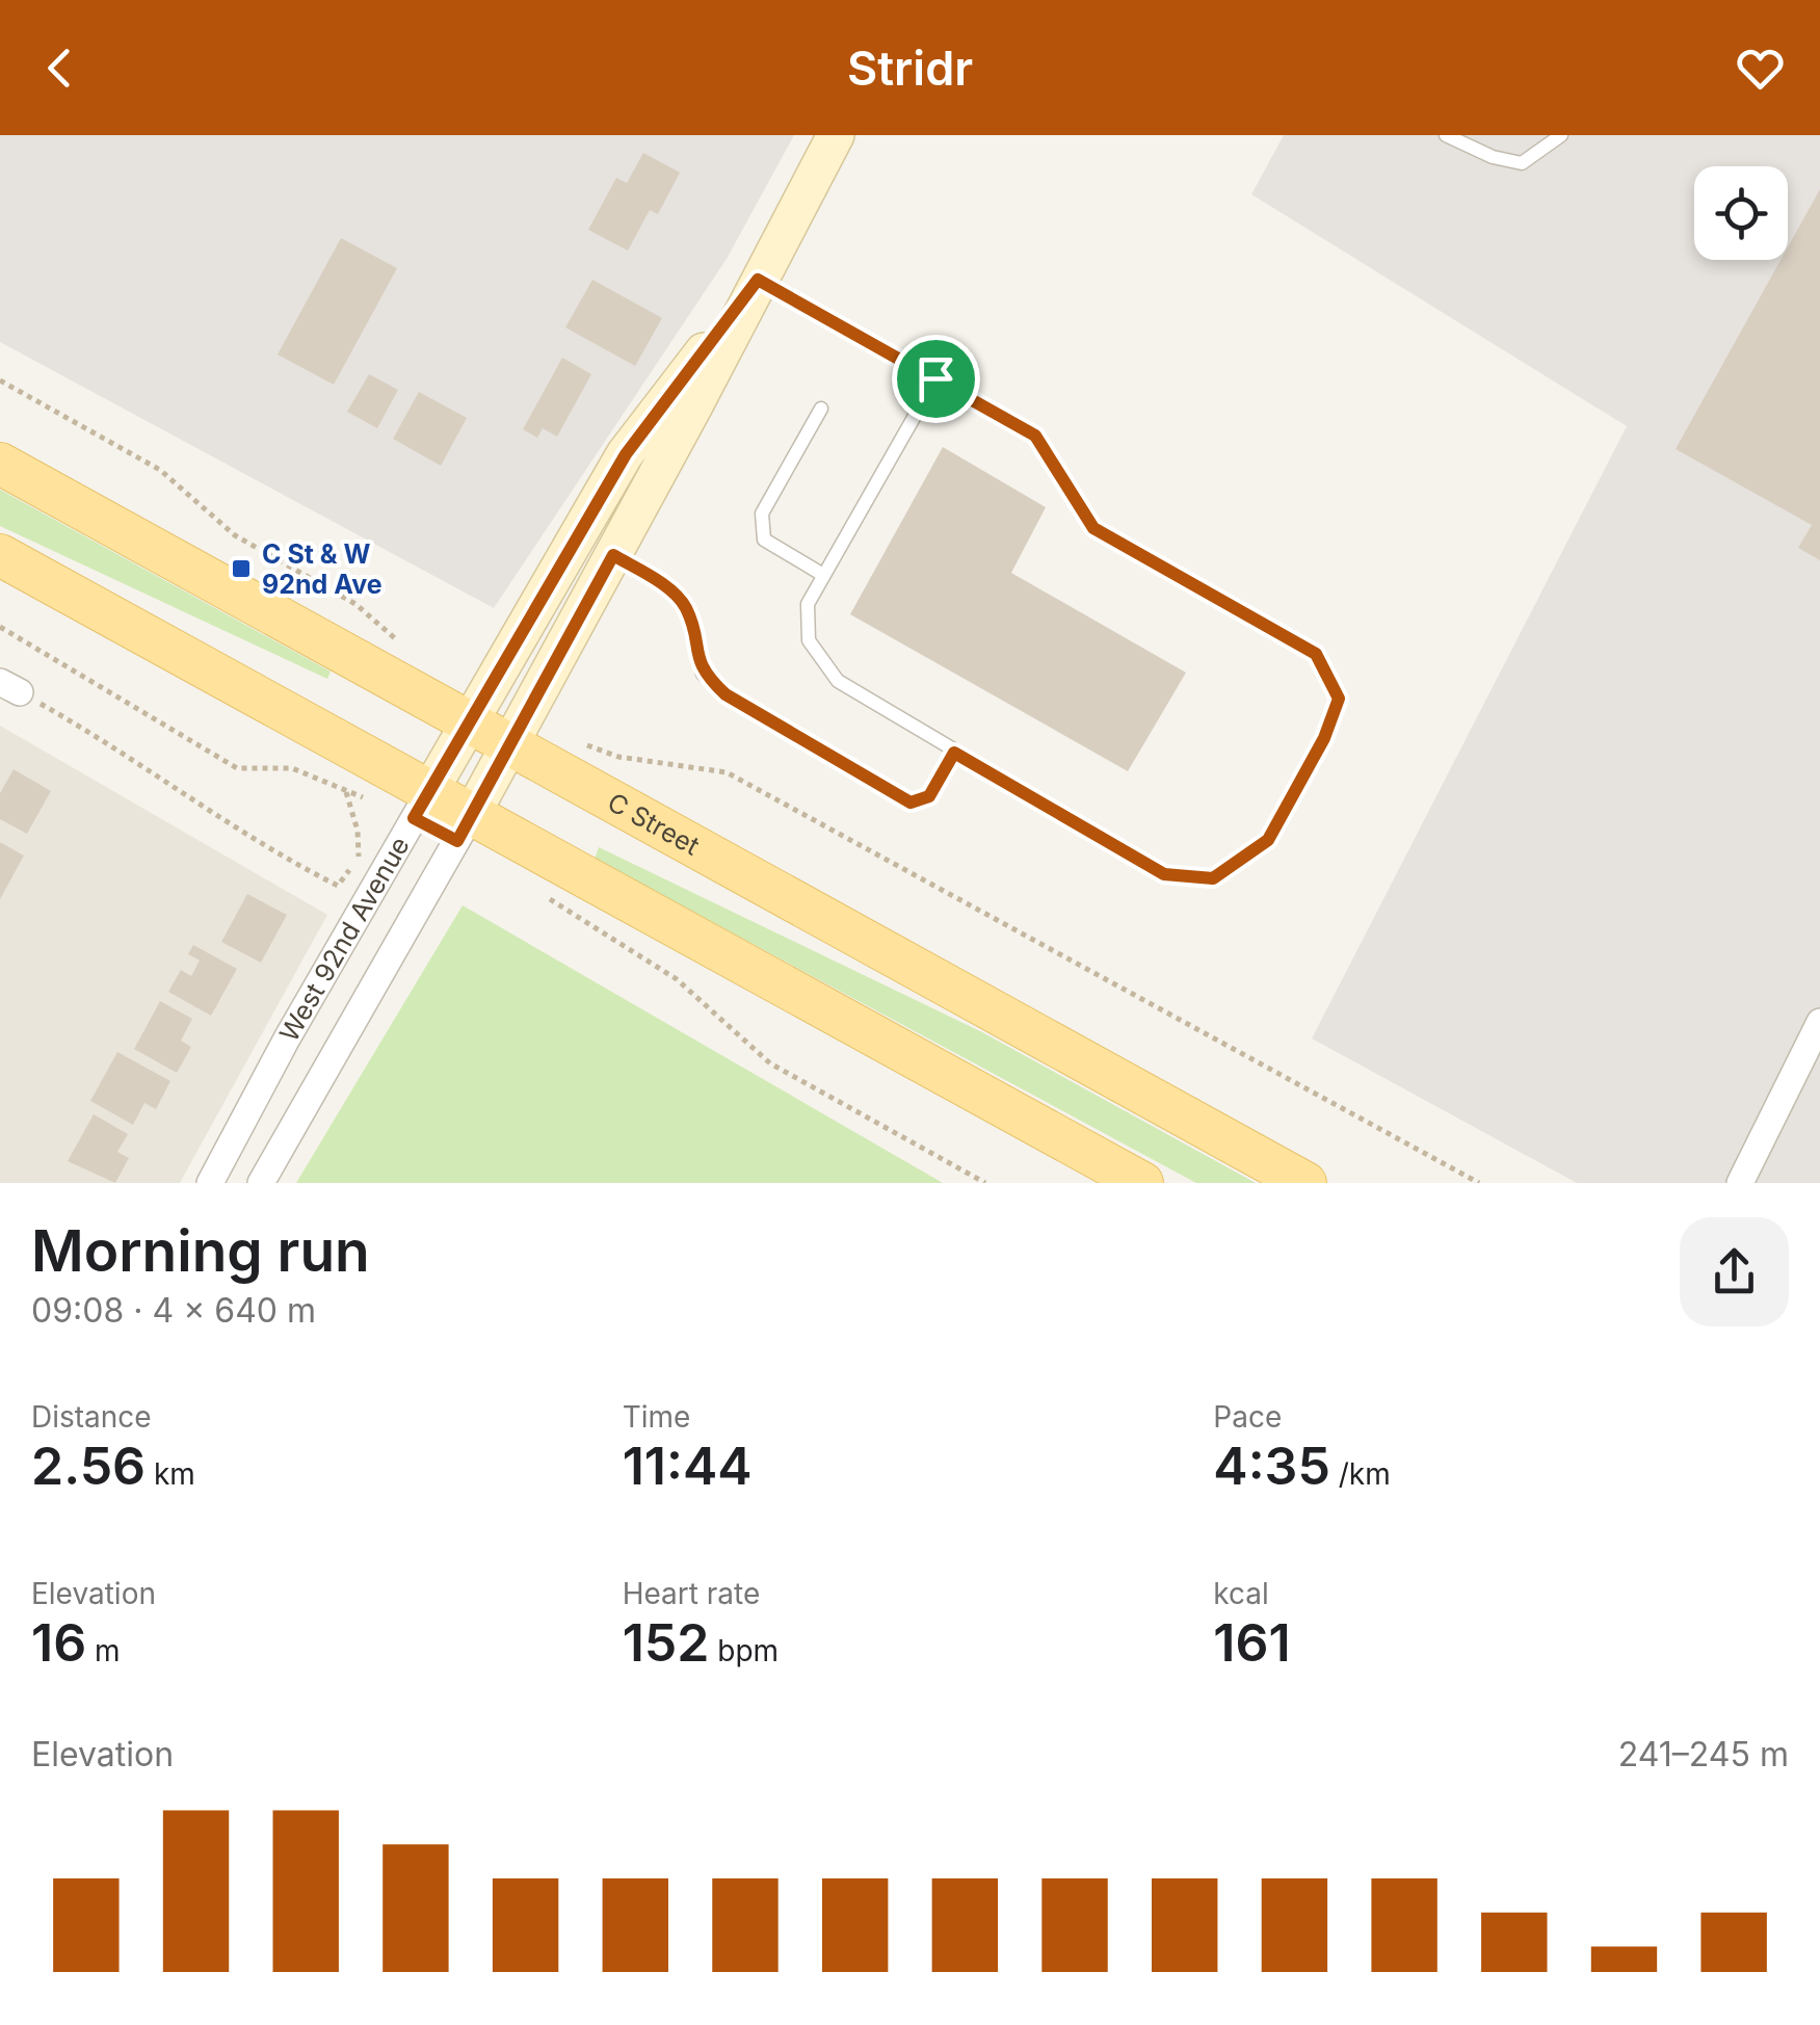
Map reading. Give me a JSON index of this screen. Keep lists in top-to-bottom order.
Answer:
{
  "streets": {
    "main road": ["C Street"],
    "street": ["West 92nd Avenue"]
  },
  "crossings": [
    ["C Street", "West 92nd Avenue"]
  ],
  "places": {
    "transit": ["C St & W 92nd Ave"]
  },
  "page": {
    "header": "Stridr",
    "heading": ["Morning run", "09:08 · 4 × 640 m"],
    "stats": [
      ["Distance", "2.56 km"],
      ["Time", "11:44"],
      ["Pace", "4:35 /km"],
      ["Elevation", "16 m"],
      ["Heart rate", "152 bpm"],
      ["kcal", "161"]
    ],
    "chart": ["Elevation", "241–245 m"]
  }
}
